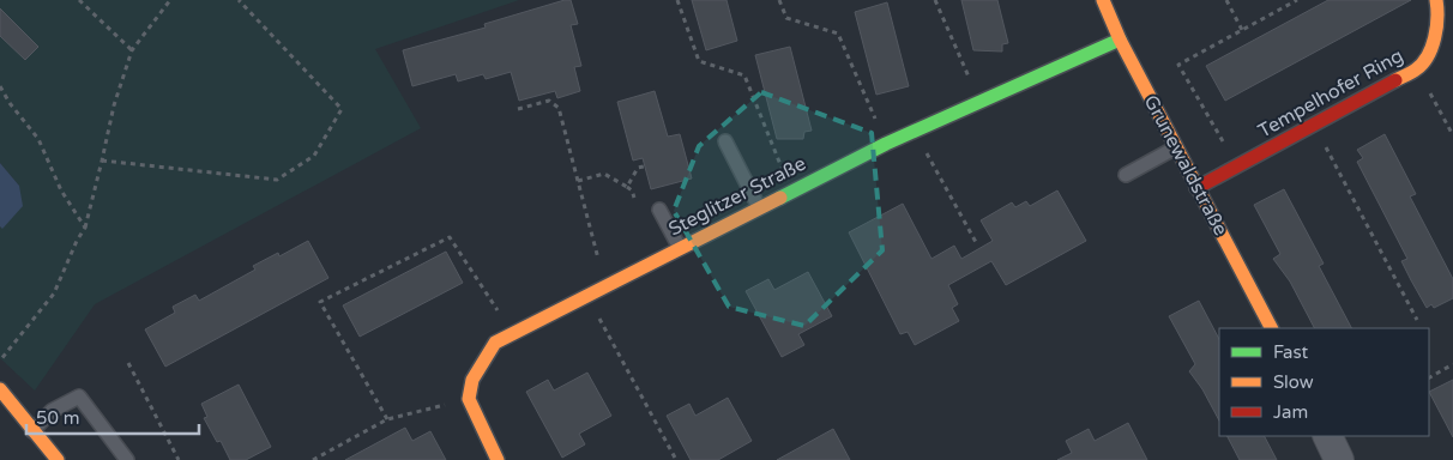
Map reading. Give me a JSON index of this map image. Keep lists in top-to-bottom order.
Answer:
{
  "streets": {
    "street": ["Tempelhofer Ring", "Grunewaldstraße", "Steglitzer Straße"]
  },
  "crossings": [
    ["Tempelhofer Ring", "Grunewaldstraße"],
    ["Grunewaldstraße", "Steglitzer Straße"]
  ],
  "legend": ["Fast", "Slow", "Jam"],
  "scale_bar": "50 m"
}
